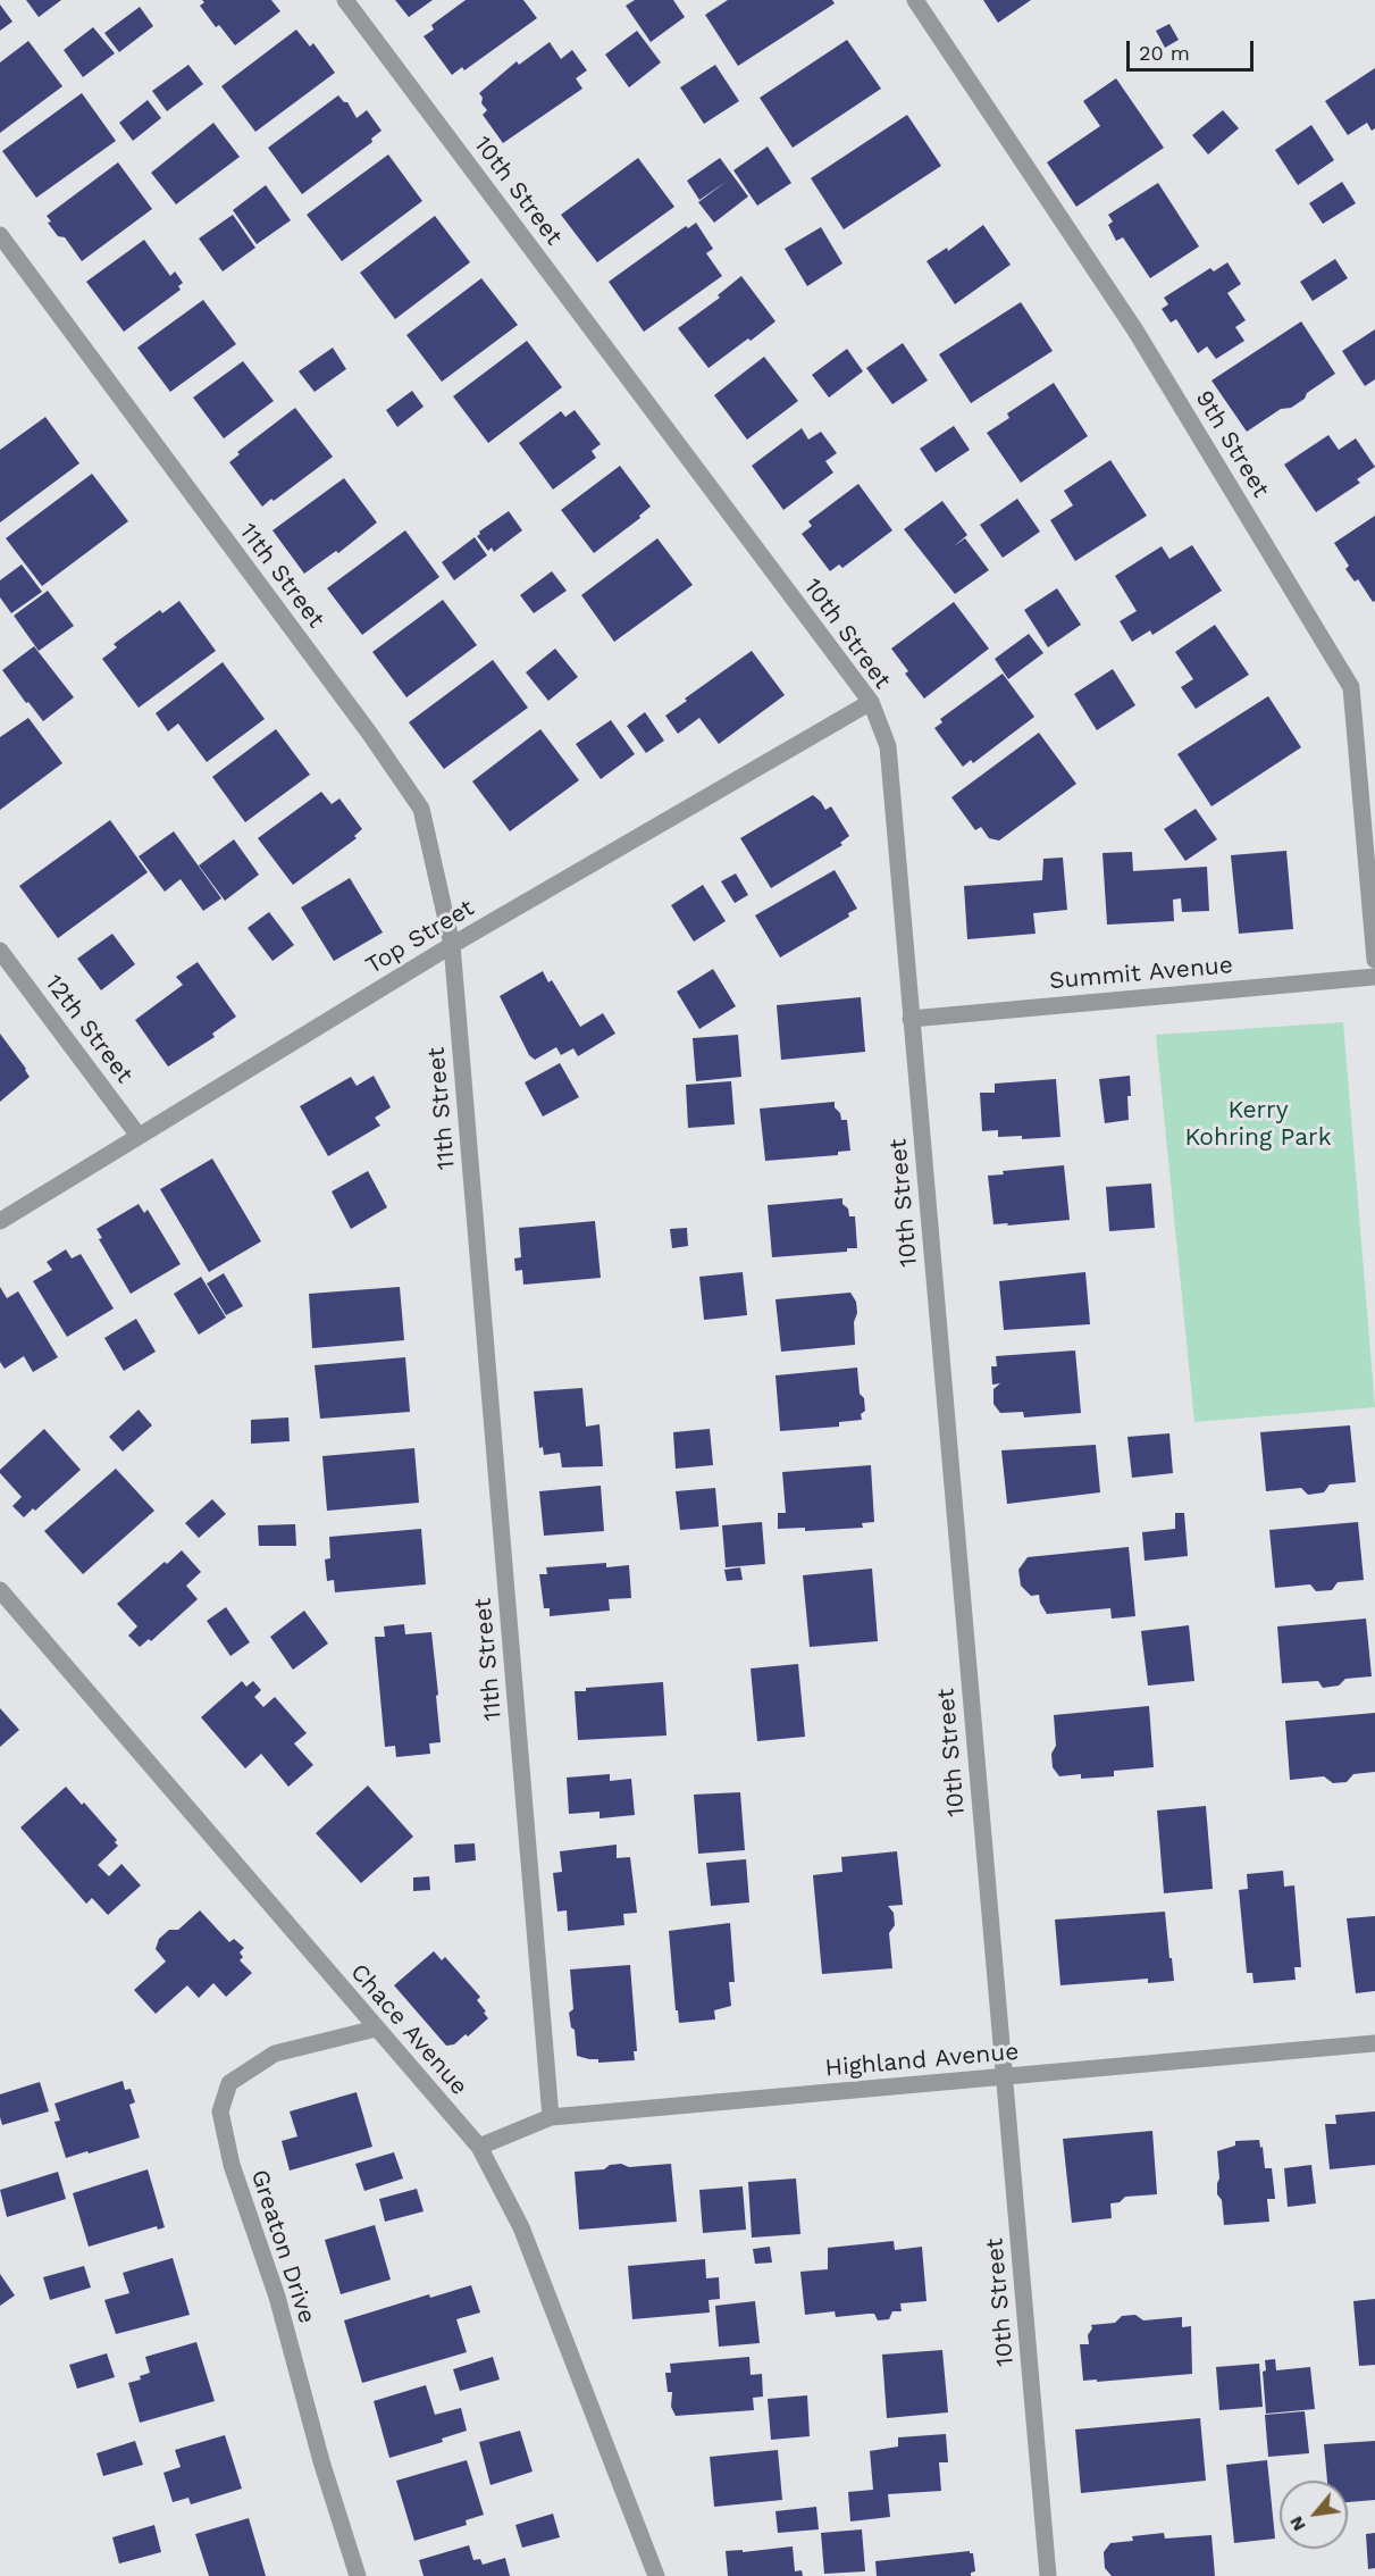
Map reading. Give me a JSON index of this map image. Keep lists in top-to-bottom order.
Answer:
{
  "streets": {
    "street": [
      "10th Street",
      "9th Street",
      "11th Street",
      "Top Street",
      "Summit Avenue",
      "12th Street",
      "Chace Avenue",
      "Highland Avenue",
      "Greaton Drive"
    ]
  },
  "crossings": [
    ["10th Street", "Top Street"],
    ["10th Street", "Summit Avenue"],
    ["10th Street", "Highland Avenue"],
    ["11th Street", "Top Street"],
    ["11th Street", "Highland Avenue"],
    ["Top Street", "12th Street"],
    ["Chace Avenue", "Highland Avenue"],
    ["Chace Avenue", "Greaton Drive"]
  ],
  "parks": ["Kerry Kohring Park"],
  "scale_bar": "20 m",
  "north": "bottom left"
}
